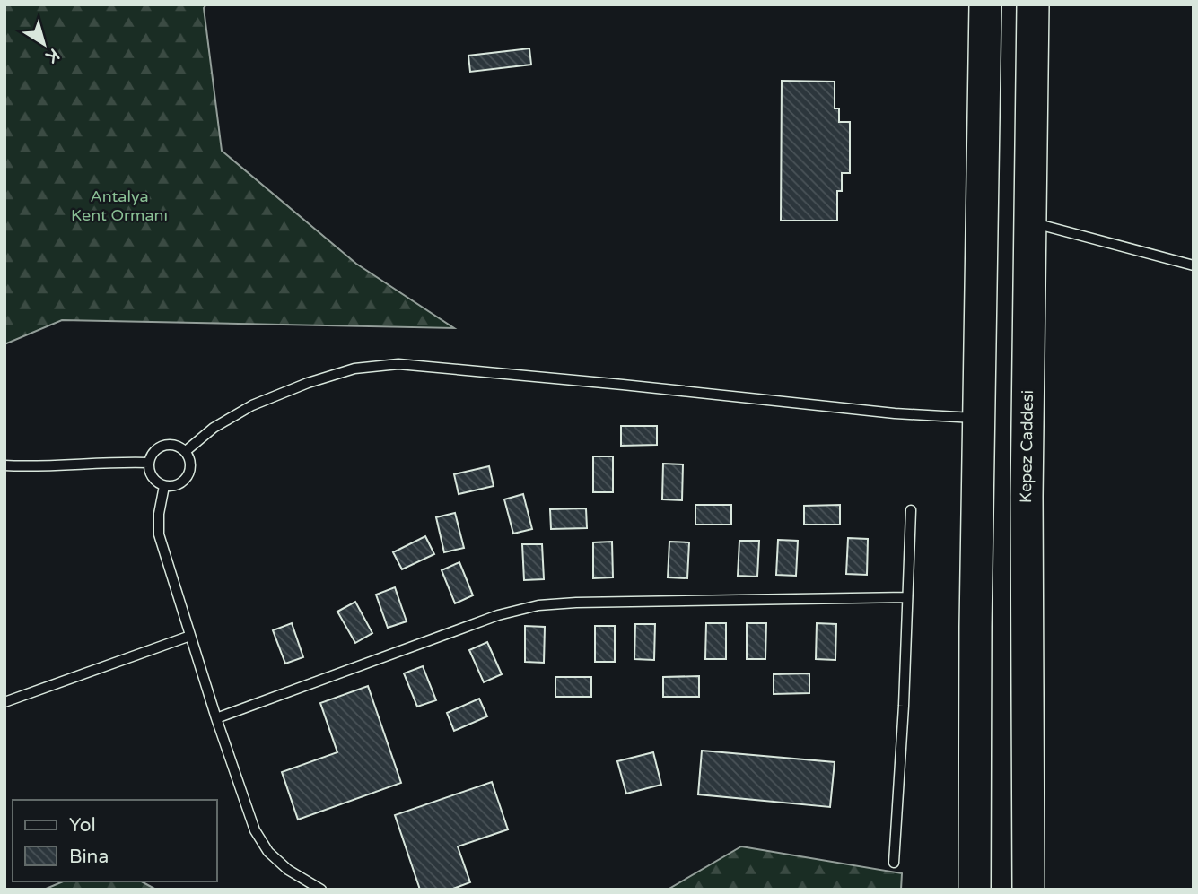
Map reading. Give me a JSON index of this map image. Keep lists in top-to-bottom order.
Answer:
{
  "streets": {
    "main road": ["Kepez Caddesi"]
  },
  "parks": ["Antalya Kent Ormanı"],
  "legend": ["Yol", "Bina"],
  "north": "bottom right"
}
